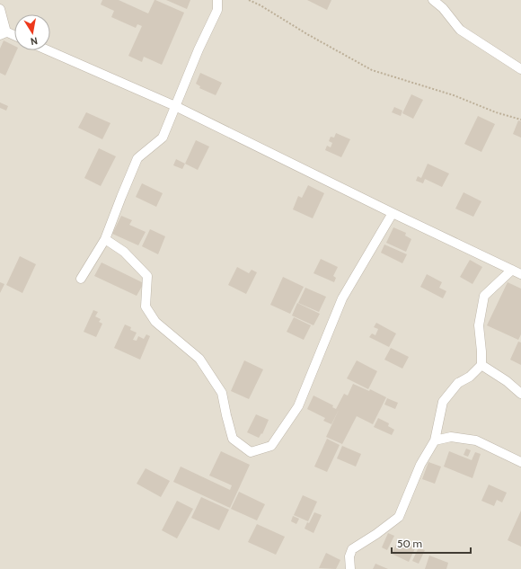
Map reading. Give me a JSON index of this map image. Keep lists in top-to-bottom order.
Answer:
{
  "scale_bar": "50 m",
  "north": "bottom"
}
